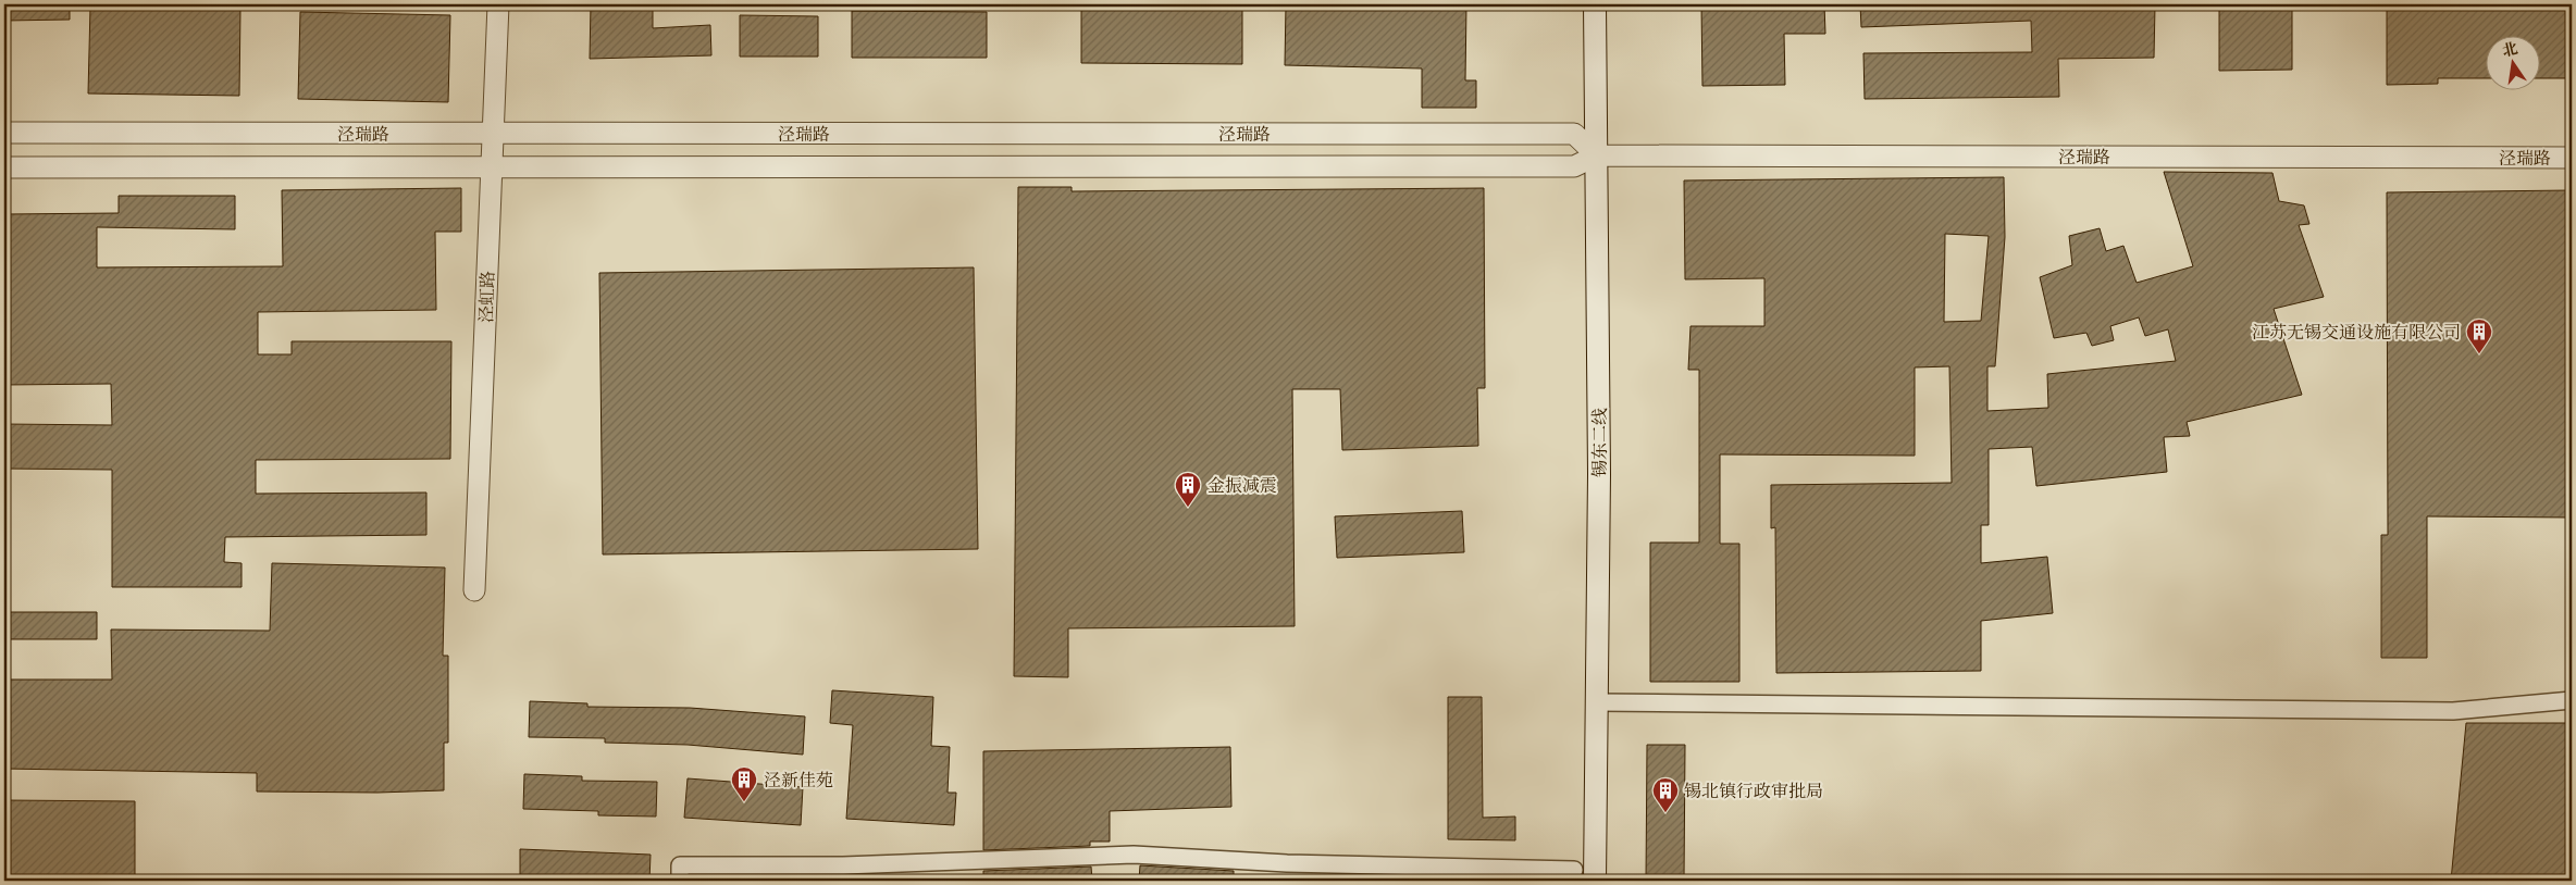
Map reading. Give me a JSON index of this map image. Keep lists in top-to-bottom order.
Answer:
{
  "streets": {
    "main road": ["锡东二线"],
    "street": ["泾瑞路", "泾虹路"]
  },
  "crossings": [
    ["泾瑞路", "泾虹路"],
    ["泾瑞路", "锡东二线"]
  ],
  "places": {
    "building": [
      "江苏无锡交通设施有限公司",
      "金振减震",
      "泾新佳苑",
      "锡北镇行政审批局"
    ]
  },
  "north": "top"
}
